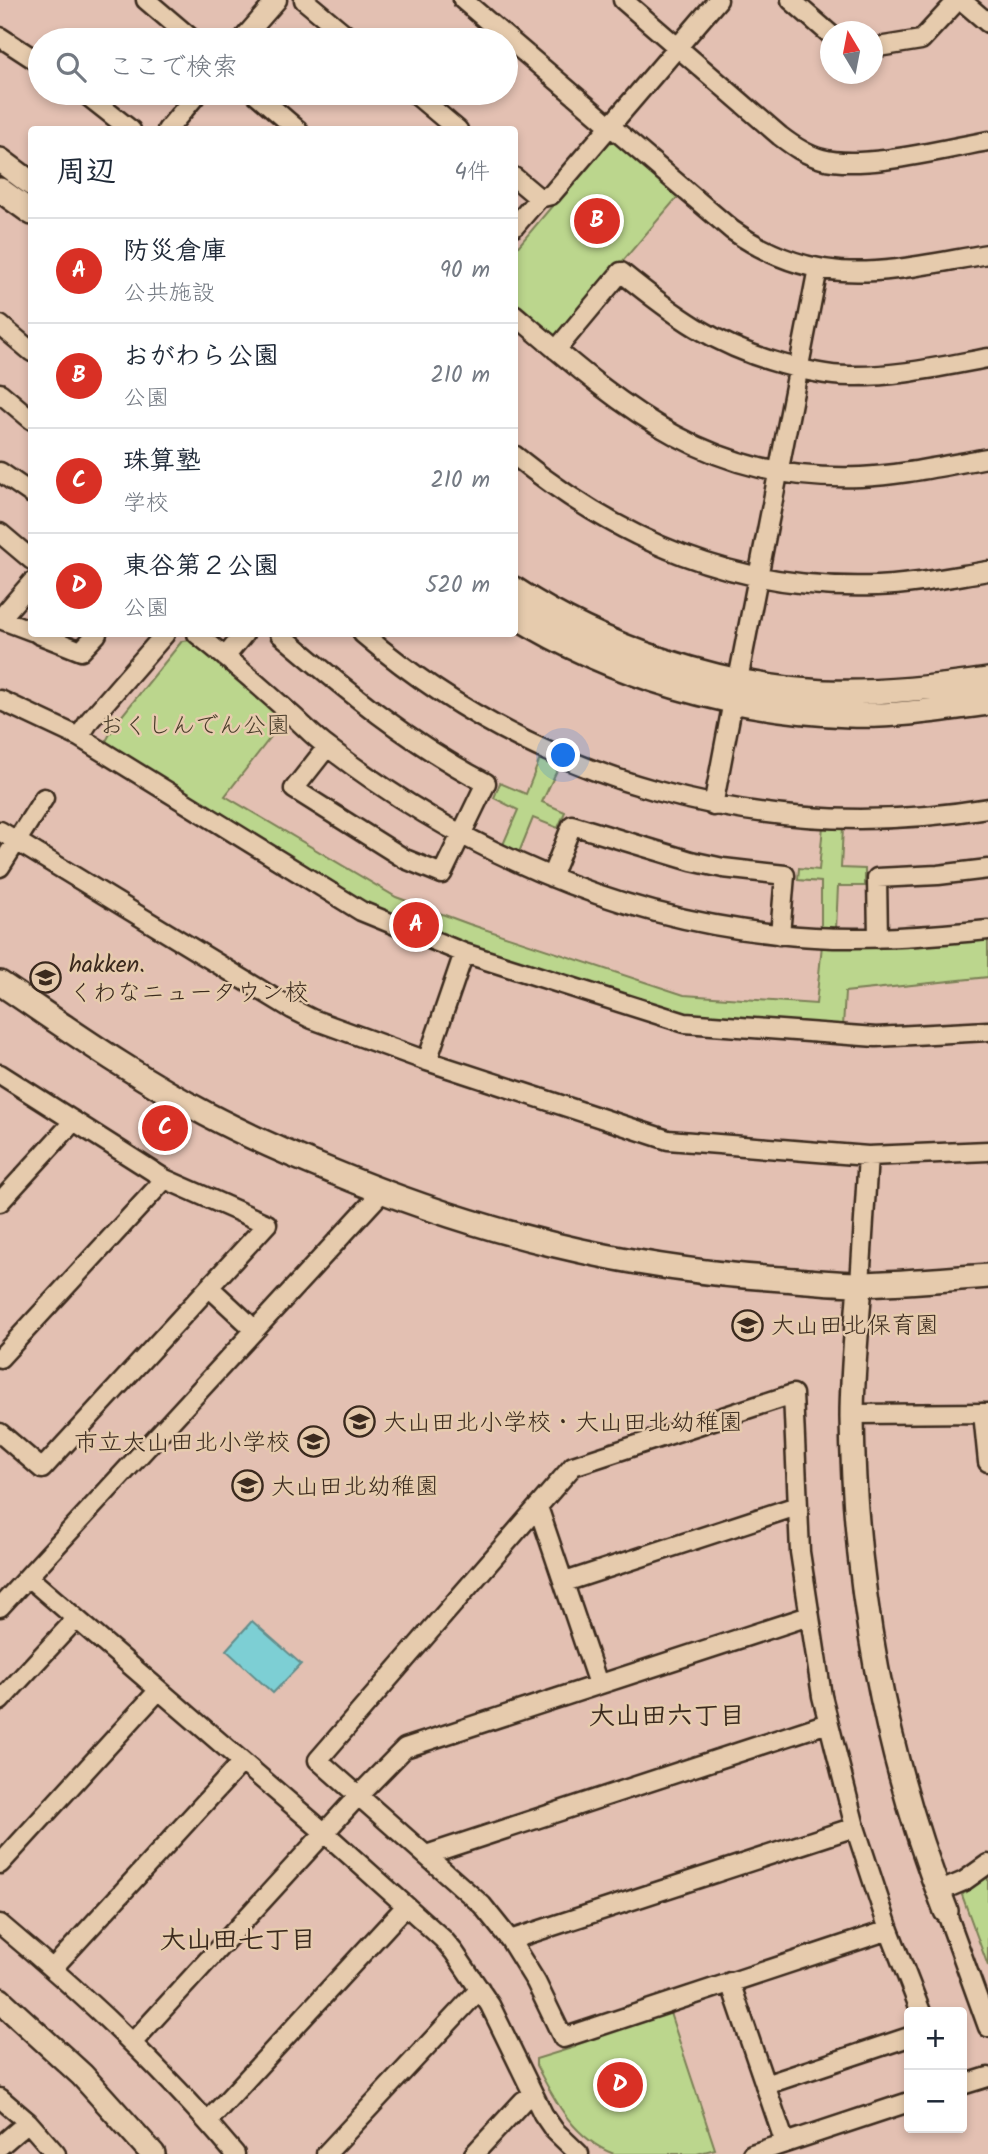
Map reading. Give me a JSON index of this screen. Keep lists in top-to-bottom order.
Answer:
{
  "districts": ["大山田六丁目", "大山田七丁目"],
  "parks": ["おくしんでん公園"],
  "places": {
    "school or university": [
      "hakken. くわなニュータウン校",
      "大山田北保育園",
      "大山田北小学校・大山田北幼稚園",
      "市立大山田北小学校",
      "大山田北幼稚園"
    ]
  },
  "north": "top",
  "page": {
    "search": "ここで検索",
    "heading": ["周辺", "4件"],
    "pins": [
      "B",
      "A",
      "C",
      "D"
    ],
    "list": [
      {
        "mark": "A",
        "name": "防災倉庫",
        "note": "公共施設",
        "value": "90 m"
      },
      {
        "mark": "B",
        "name": "おがわら公園",
        "note": "公園",
        "value": "210 m"
      },
      {
        "mark": "C",
        "name": "珠算塾",
        "note": "学校",
        "value": "210 m"
      },
      {
        "mark": "D",
        "name": "東谷第２公園",
        "note": "公園",
        "value": "520 m"
      }
    ],
    "map_buttons": ["+", "−"]
  }
}
